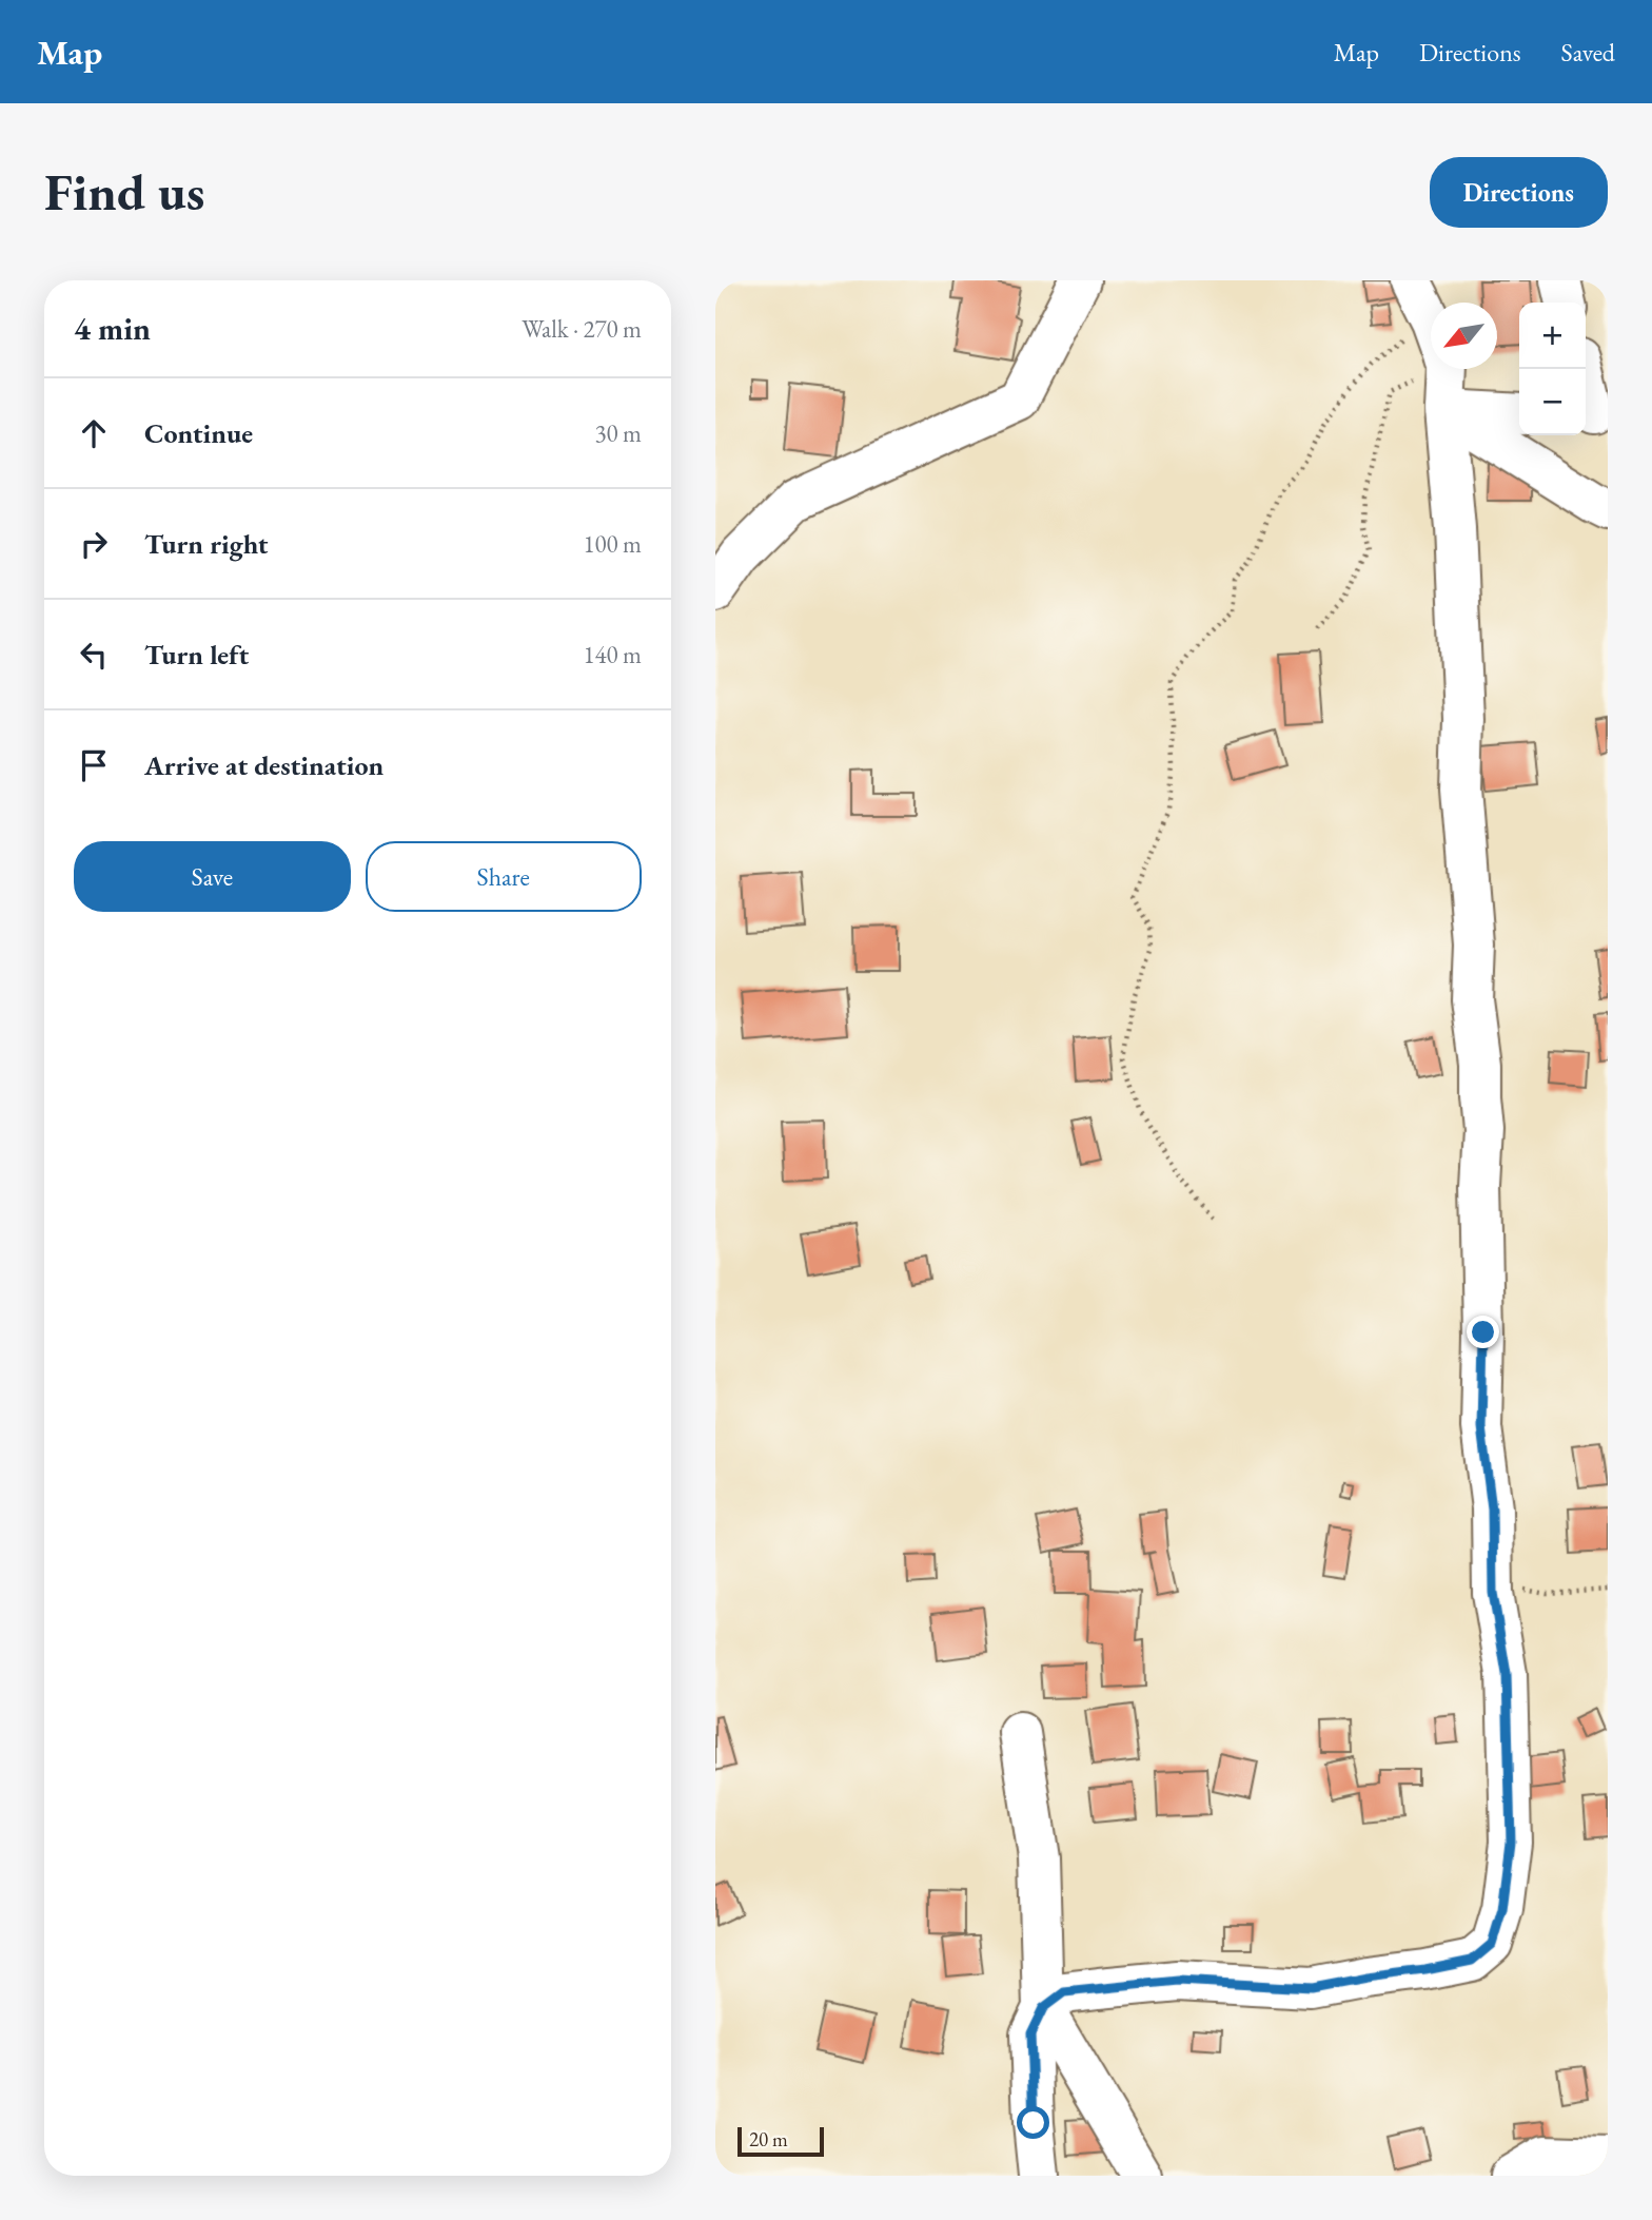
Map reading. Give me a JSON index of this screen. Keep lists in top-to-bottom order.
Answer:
{
  "scale_bar": "20 m",
  "north": "bottom left",
  "page": {
    "header": "Map",
    "nav": ["Map", "Directions", "Saved"],
    "buttons": [
      "Directions",
      ["Save", "Share"]
    ],
    "title": "Find us",
    "heading": ["4 min", "Walk · 270 m"],
    "map_buttons": ["+", "−"],
    "list": [
      ["Continue", "30 m"],
      ["Turn right", "100 m"],
      ["Turn left", "140 m"],
      "Arrive at destination"
    ],
    "scale": "20 m"
  }
}
